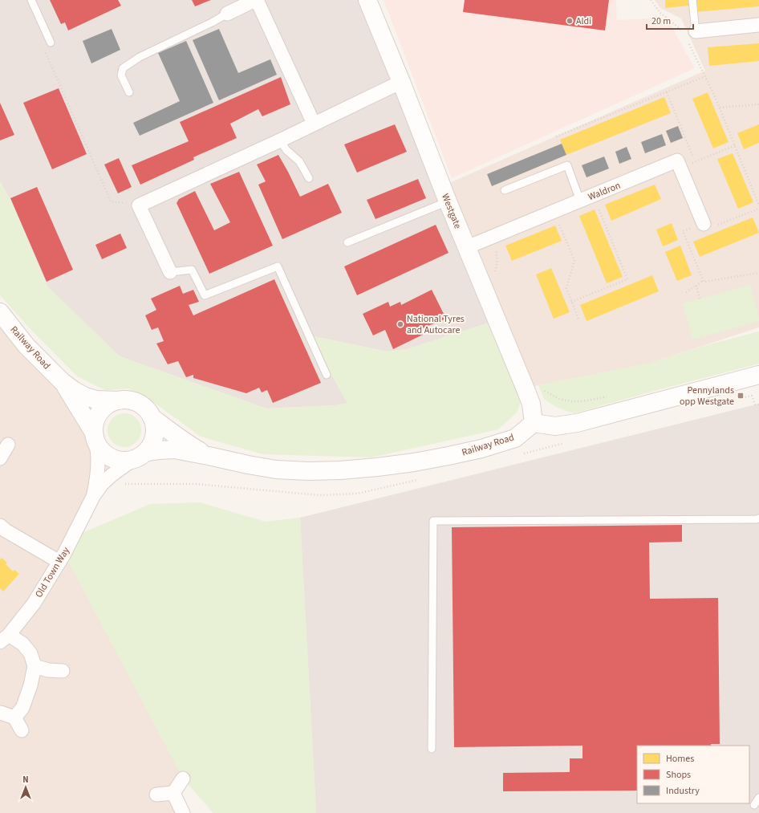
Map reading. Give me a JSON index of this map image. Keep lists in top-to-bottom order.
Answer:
{
  "streets": {
    "main road": ["Westgate", "Railway Road"],
    "street": ["Waldron", "Old Town Way"]
  },
  "crossings": [
    ["Waldron", "Westgate"],
    ["Westgate", "Railway Road"],
    ["Railway Road", "Old Town Way"]
  ],
  "places": {
    "other": ["Aldi", "National Tyres and Autocare"],
    "transit": ["Pennylands opp Westgate"]
  },
  "legend": ["Homes", "Shops", "Industry"],
  "scale_bar": "20 m",
  "north": "top"
}
